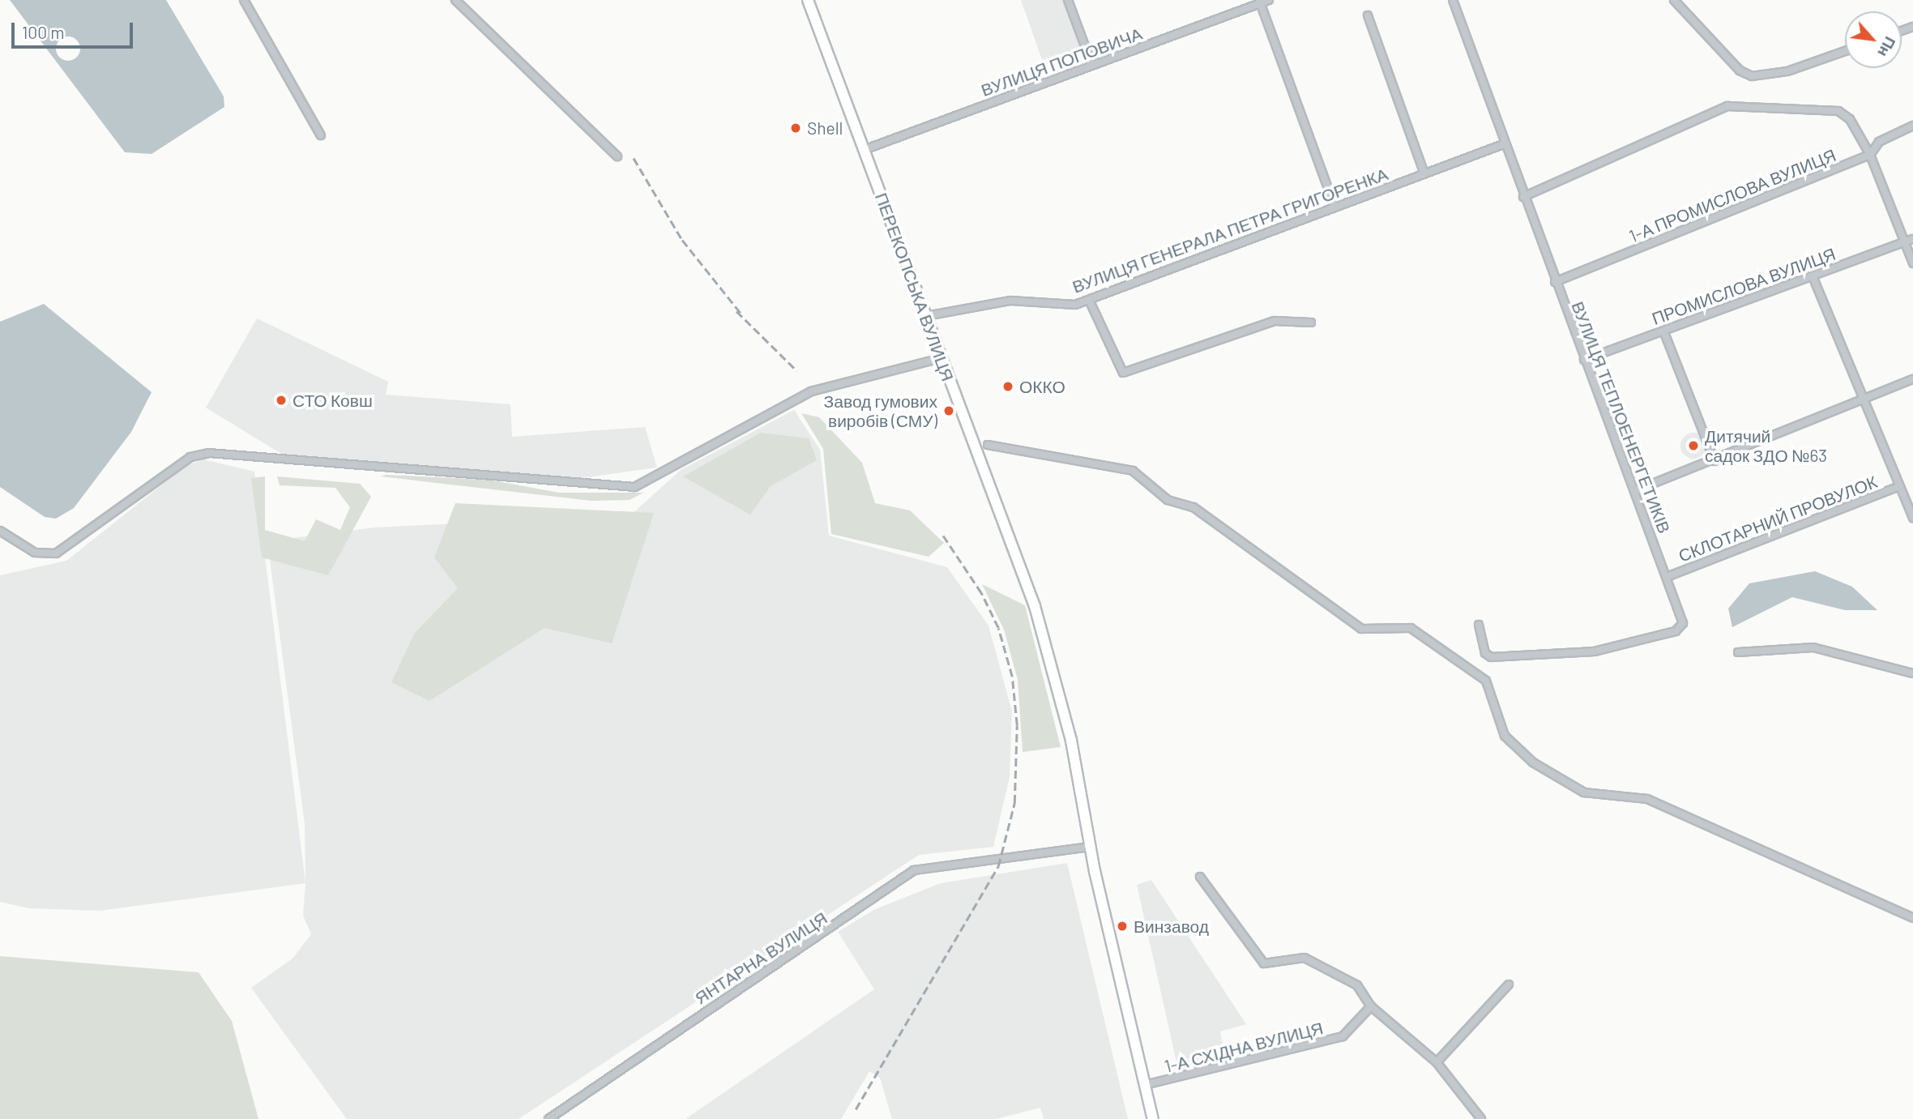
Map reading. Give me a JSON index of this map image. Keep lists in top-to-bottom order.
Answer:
{
  "streets": {
    "main road": ["ПЕРЕКОПСЬКА ВУЛИЦЯ"],
    "street": [
      "ВУЛИЦЯ ПОПОВИЧА",
      "1-А ПРОМИСЛОВА ВУЛИЦЯ",
      "ВУЛИЦЯ ГЕНЕРАЛА ПЕТРА ГРИГОРЕНКА",
      "ПРОМИСЛОВА ВУЛИЦЯ",
      "ВУЛИЦЯ ТЕПЛОЕНЕРГЕТИКІВ",
      "СКЛОТАРНИЙ ПРОВУЛОК",
      "ЯНТАРНА ВУЛИЦЯ",
      "1-А СХІДНА ВУЛИЦЯ"
    ]
  },
  "crossings": [
    ["ВУЛИЦЯ ПОПОВИЧА", "ПЕРЕКОПСЬКА ВУЛИЦЯ"],
    ["1-А ПРОМИСЛОВА ВУЛИЦЯ", "ВУЛИЦЯ ТЕПЛОЕНЕРГЕТИКІВ"],
    ["ВУЛИЦЯ ГЕНЕРАЛА ПЕТРА ГРИГОРЕНКА", "ПЕРЕКОПСЬКА ВУЛИЦЯ"],
    ["ВУЛИЦЯ ГЕНЕРАЛА ПЕТРА ГРИГОРЕНКА", "ВУЛИЦЯ ТЕПЛОЕНЕРГЕТИКІВ"],
    ["ПРОМИСЛОВА ВУЛИЦЯ", "ВУЛИЦЯ ТЕПЛОЕНЕРГЕТИКІВ"],
    ["ПЕРЕКОПСЬКА ВУЛИЦЯ", "ЯНТАРНА ВУЛИЦЯ"],
    ["ПЕРЕКОПСЬКА ВУЛИЦЯ", "1-А СХІДНА ВУЛИЦЯ"],
    ["ВУЛИЦЯ ТЕПЛОЕНЕРГЕТИКІВ", "СКЛОТАРНИЙ ПРОВУЛОК"]
  ],
  "places": [
    "Shell",
    "ОККО",
    "СТО Ковш",
    "Завод гумових виробів (СМУ)",
    "Дитячий садок ЗДО №63",
    "Винзавод"
  ],
  "scale_bar": "100 m",
  "north": "bottom right"
}
